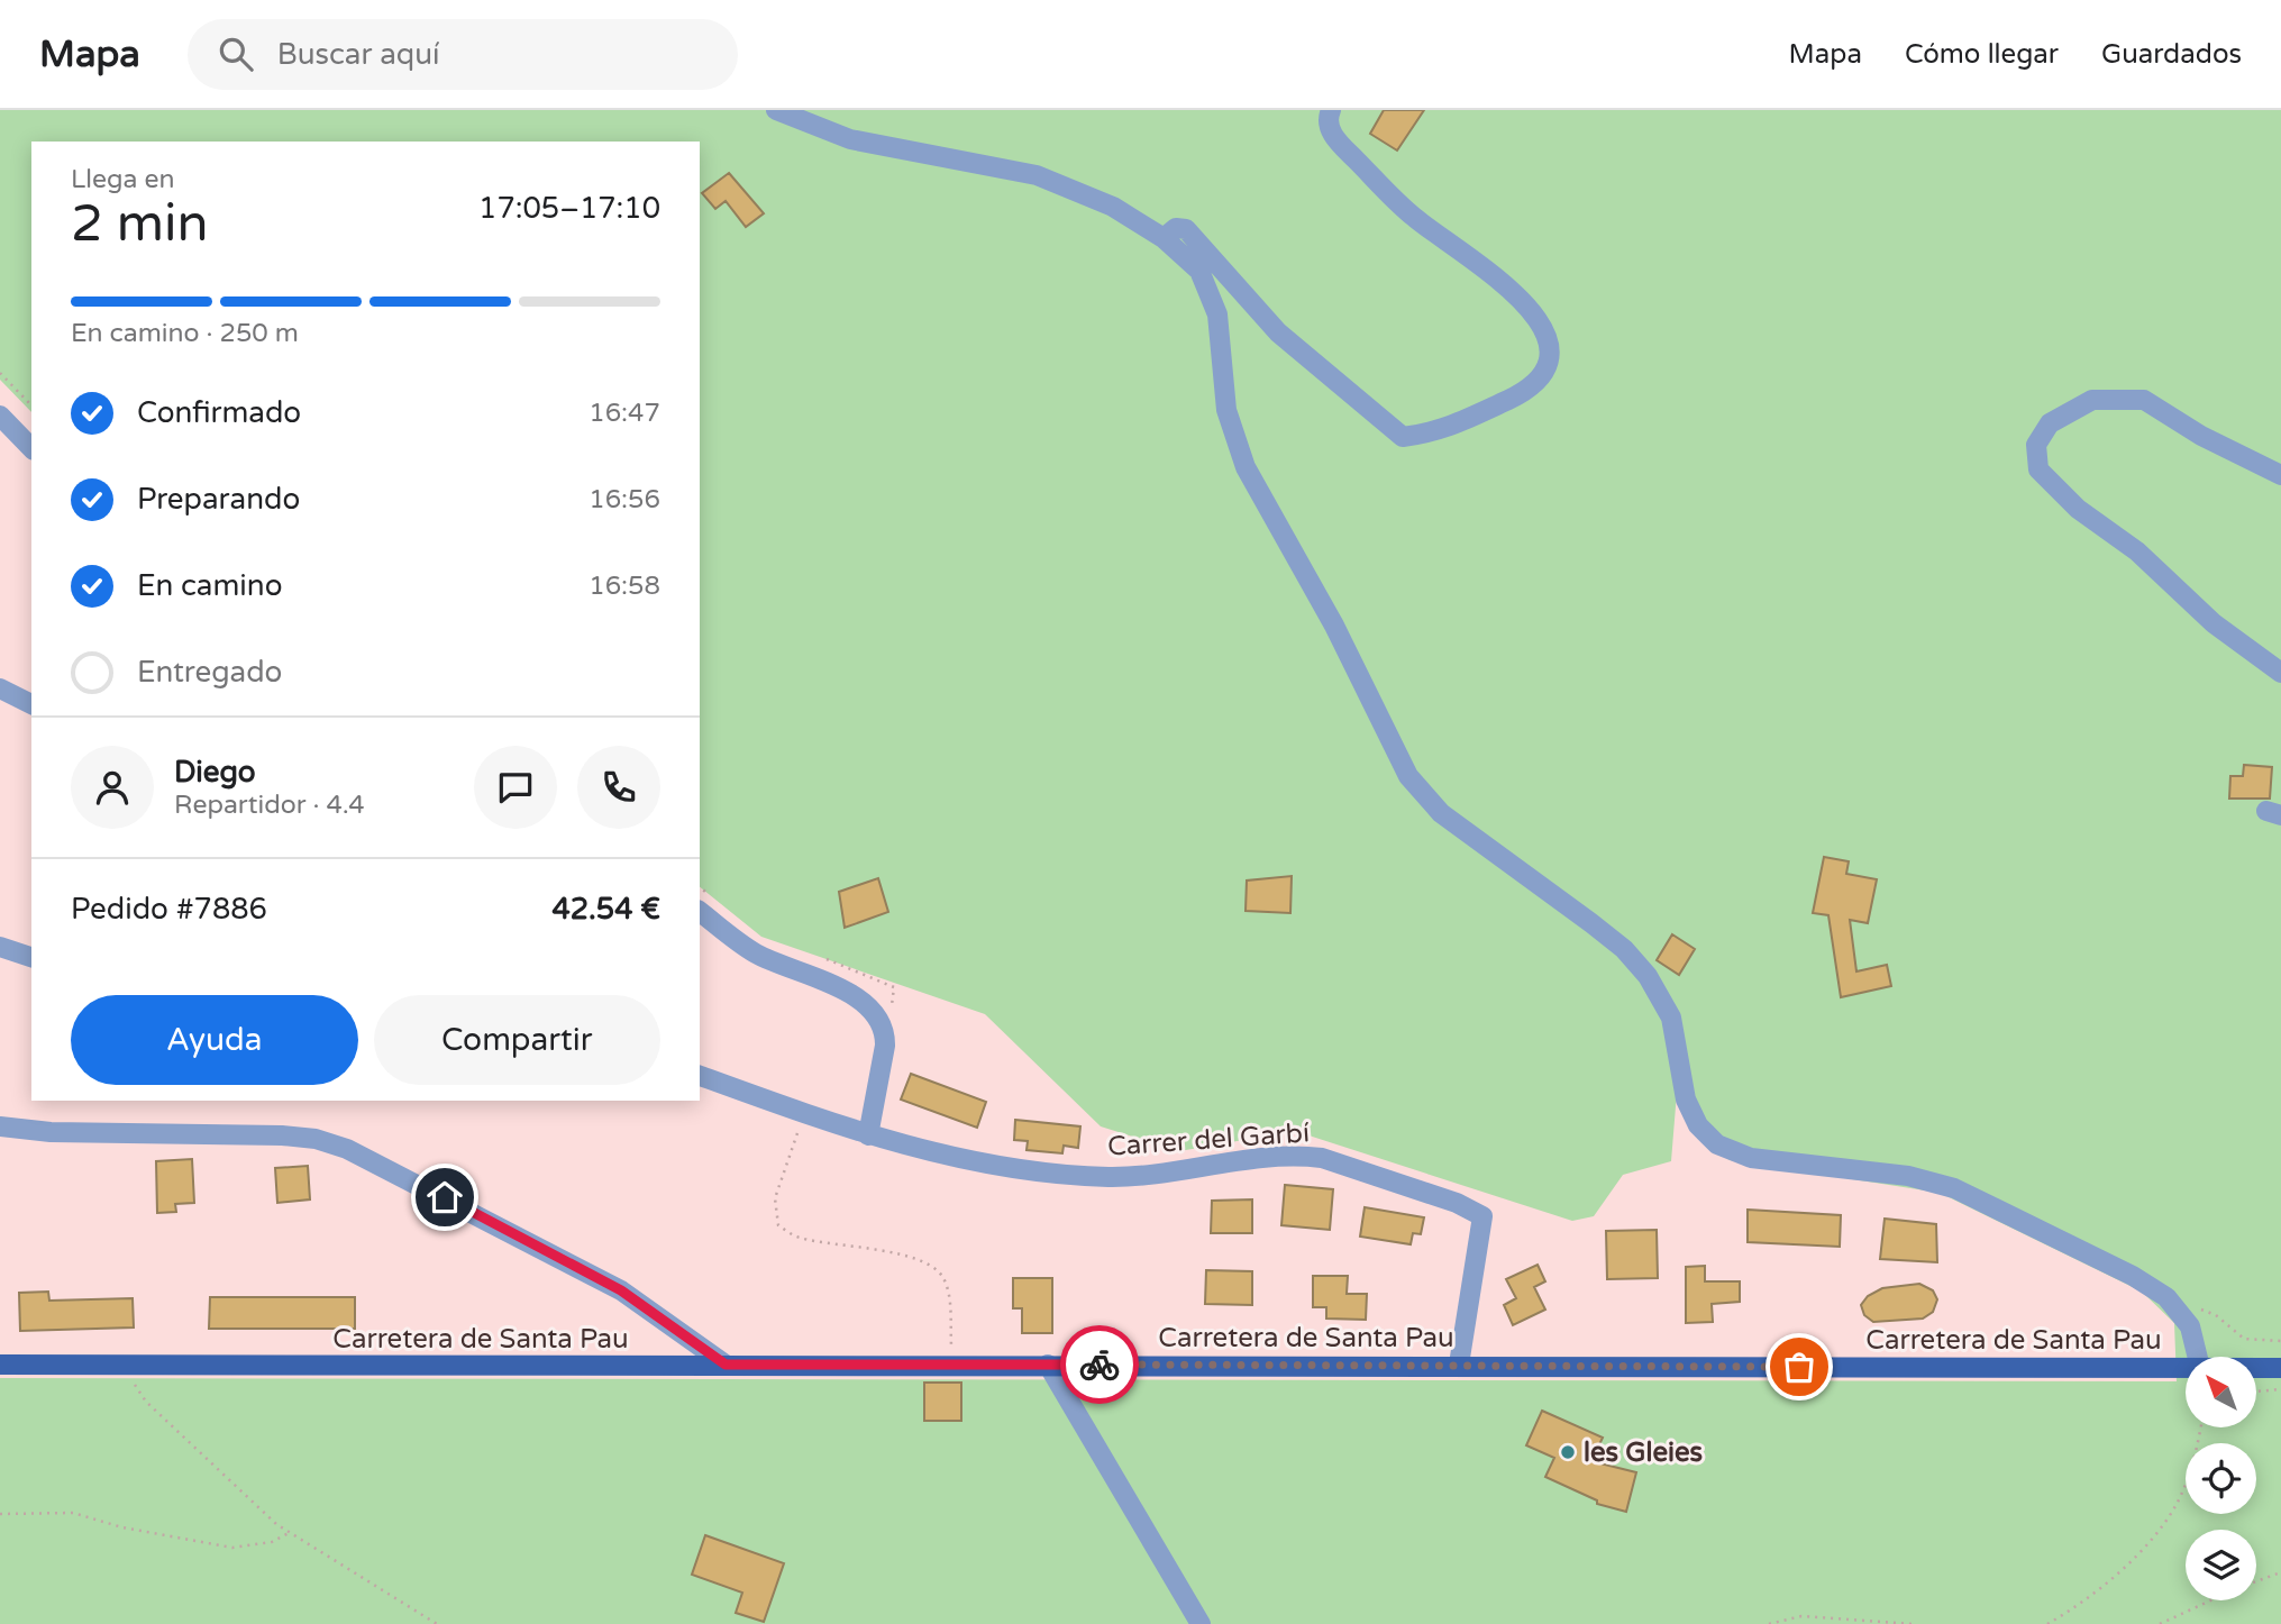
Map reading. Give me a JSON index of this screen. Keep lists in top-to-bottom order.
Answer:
{
  "streets": {
    "main road": ["Carretera de Santa Pau"],
    "street": ["Carrer del Garbí"]
  },
  "crossings": [
    ["Carrer del Garbí", "Carretera de Santa Pau"]
  ],
  "places": ["les Gleies"],
  "north": "top left",
  "page": {
    "header": "Mapa",
    "search": "Buscar aquí",
    "nav": ["Mapa", "Cómo llegar", "Guardados"],
    "heading": ["2 min", "Llega en", "17:05–17:10"],
    "panel": [
      "Diego",
      "Repartidor · 4.4",
      "Pedido #7886",
      "42.54 €"
    ],
    "bar": "En camino · 250 m",
    "list": [
      ["Confirmado", "16:47"],
      ["Preparando", "16:56"],
      ["En camino", "16:58"],
      "Entregado"
    ],
    "buttons": ["Ayuda", "Compartir"]
  }
}
